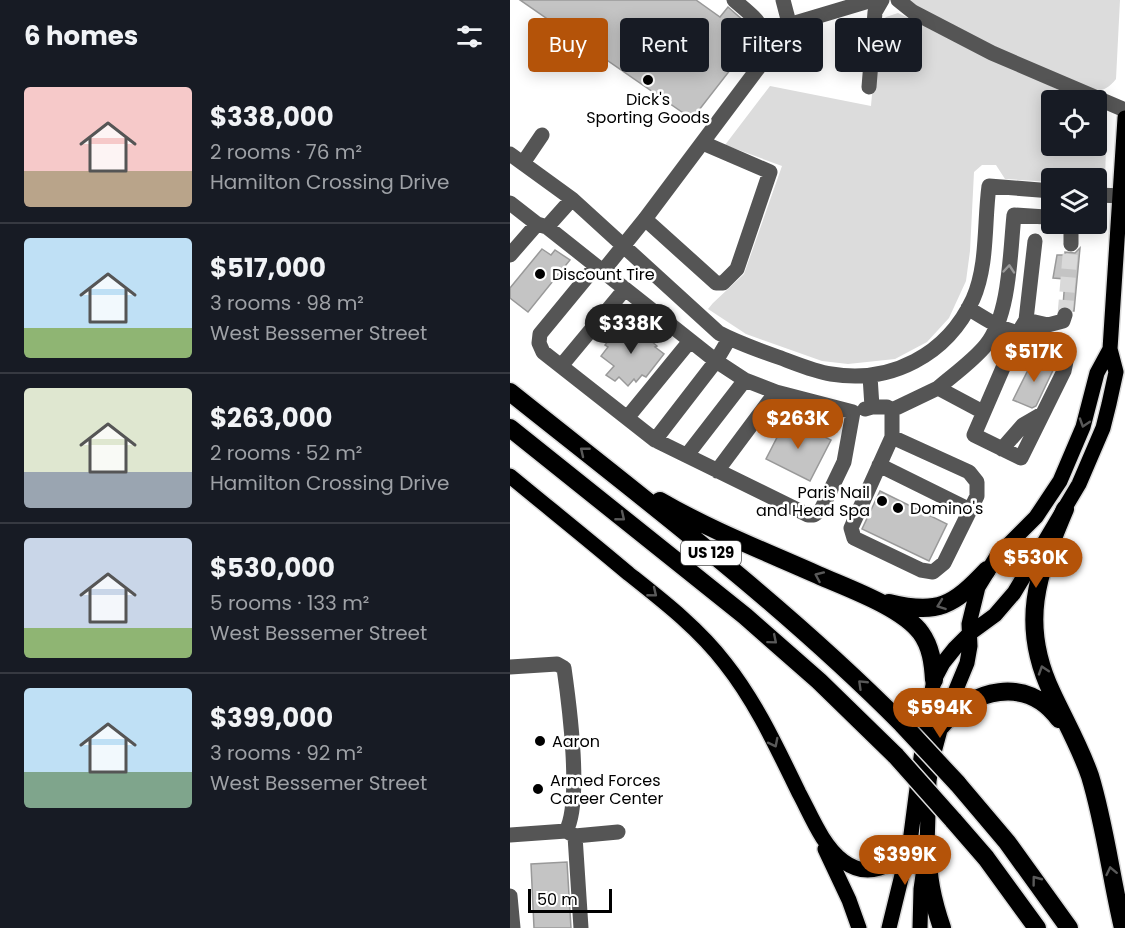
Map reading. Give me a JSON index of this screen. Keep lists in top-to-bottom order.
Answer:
{
  "streets": {
    "highway": ["US 129"]
  },
  "places": [
    "Dick's Sporting Goods",
    "Discount Tire",
    "Paris Nail and Head Spa",
    "Domino's",
    "Aaron",
    "Armed Forces Career Center"
  ],
  "scale_bar": "50 m",
  "page": {
    "heading": "6 homes",
    "chip": [
      "Buy",
      "Rent",
      "Filters",
      "New"
    ],
    "list": [
      {
        "name": "$338,000",
        "note": "2 rooms · 76 m² · Hamilton Crossing Drive"
      },
      {
        "name": "$517,000",
        "note": "3 rooms · 98 m² · West Bessemer Street"
      },
      {
        "name": "$263,000",
        "note": "2 rooms · 52 m² · Hamilton Crossing Drive"
      },
      {
        "name": "$530,000",
        "note": "5 rooms · 133 m² · West Bessemer Street"
      },
      {
        "name": "$399,000",
        "note": "3 rooms · 92 m² · West Bessemer Street"
      }
    ],
    "price": [
      "$338K",
      "$517K",
      "$263K",
      "$530K",
      "$594K",
      "$399K"
    ],
    "scale": "50 m"
  }
}
